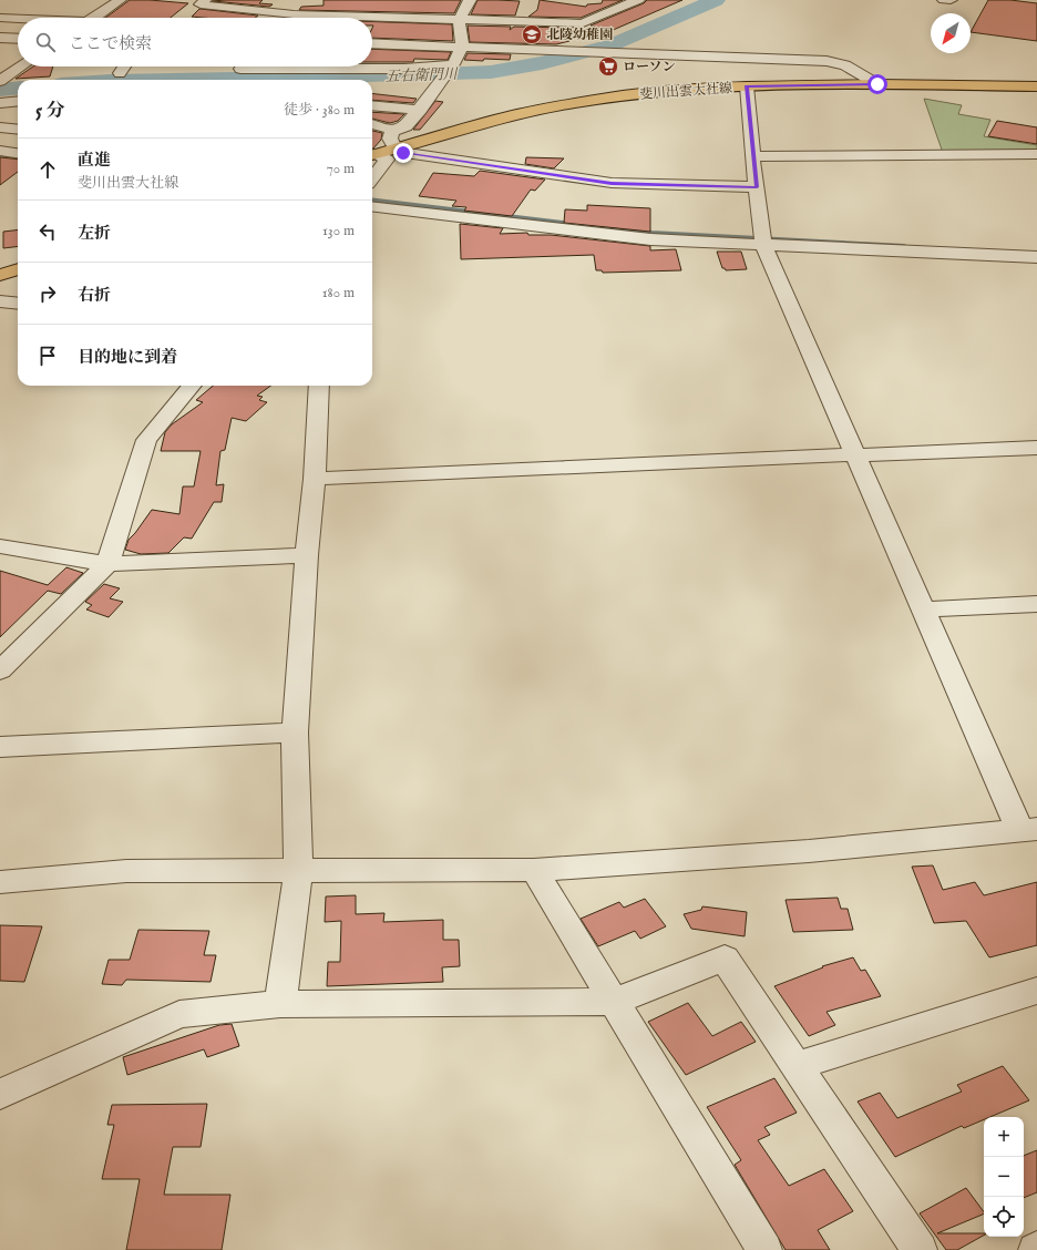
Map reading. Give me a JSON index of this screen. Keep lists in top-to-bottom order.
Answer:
{
  "streets": {
    "main road": ["斐川出雲大社線"]
  },
  "water": ["五右衛門川"],
  "places": {
    "school or university": ["北陵幼稚園"],
    "supermarket": ["ローソン"]
  },
  "north": "bottom left",
  "page": {
    "search": "ここで検索",
    "heading": ["5 分", "徒歩 · 380 m"],
    "list": [
      ["直進", "斐川出雲大社線", "70 m"],
      ["左折", "130 m"],
      ["右折", "180 m"],
      "目的地に到着"
    ],
    "map_buttons": ["+", "−"]
  }
}
